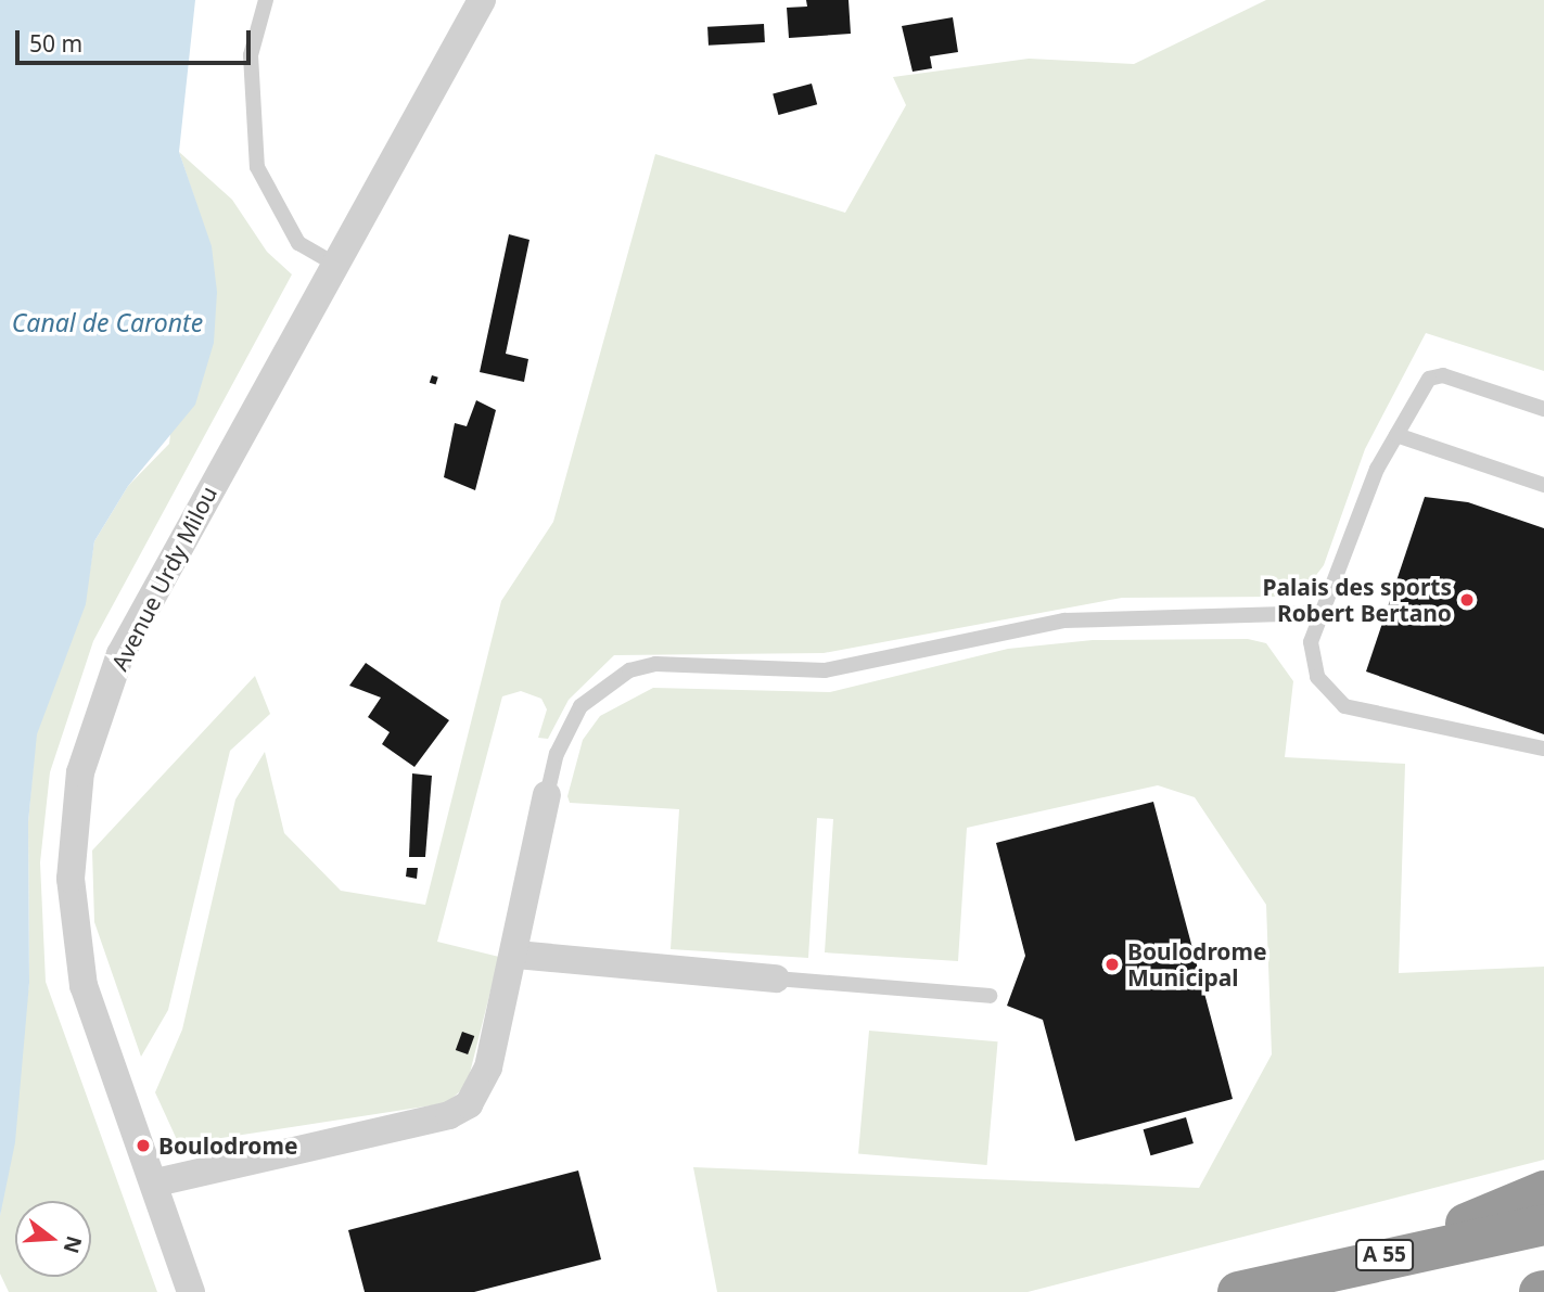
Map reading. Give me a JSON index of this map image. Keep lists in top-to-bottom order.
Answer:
{
  "streets": {
    "highway": ["A 55"],
    "street": ["Avenue Urdy Milou"]
  },
  "water": ["Canal de Caronte"],
  "places": ["Palais des sports Robert Bertano", "Boulodrome Municipal", "Boulodrome"],
  "scale_bar": "50 m",
  "north": "right"
}
